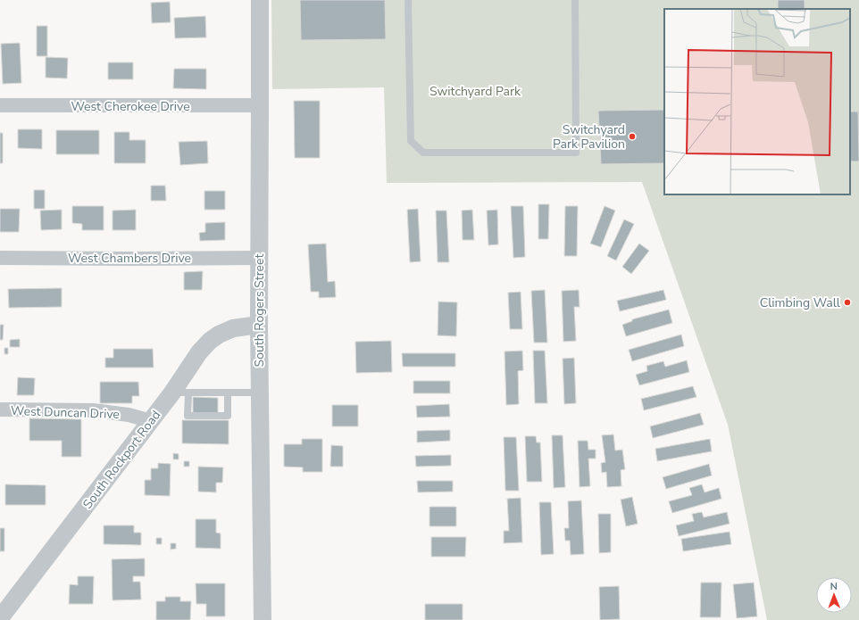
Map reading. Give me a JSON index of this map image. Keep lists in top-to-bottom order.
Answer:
{
  "streets": {
    "street": [
      "West Cherokee Drive",
      "West Chambers Drive",
      "South Rogers Street",
      "West Duncan Drive",
      "South Rockport Road"
    ]
  },
  "crossings": [
    ["West Cherokee Drive", "South Rogers Street"],
    ["West Chambers Drive", "South Rogers Street"],
    ["South Rogers Street", "South Rockport Road"],
    ["West Duncan Drive", "South Rockport Road"]
  ],
  "parks": ["Switchyard Park"],
  "places": ["Switchyard Park Pavilion", "Climbing Wall"],
  "north": "top"
}
